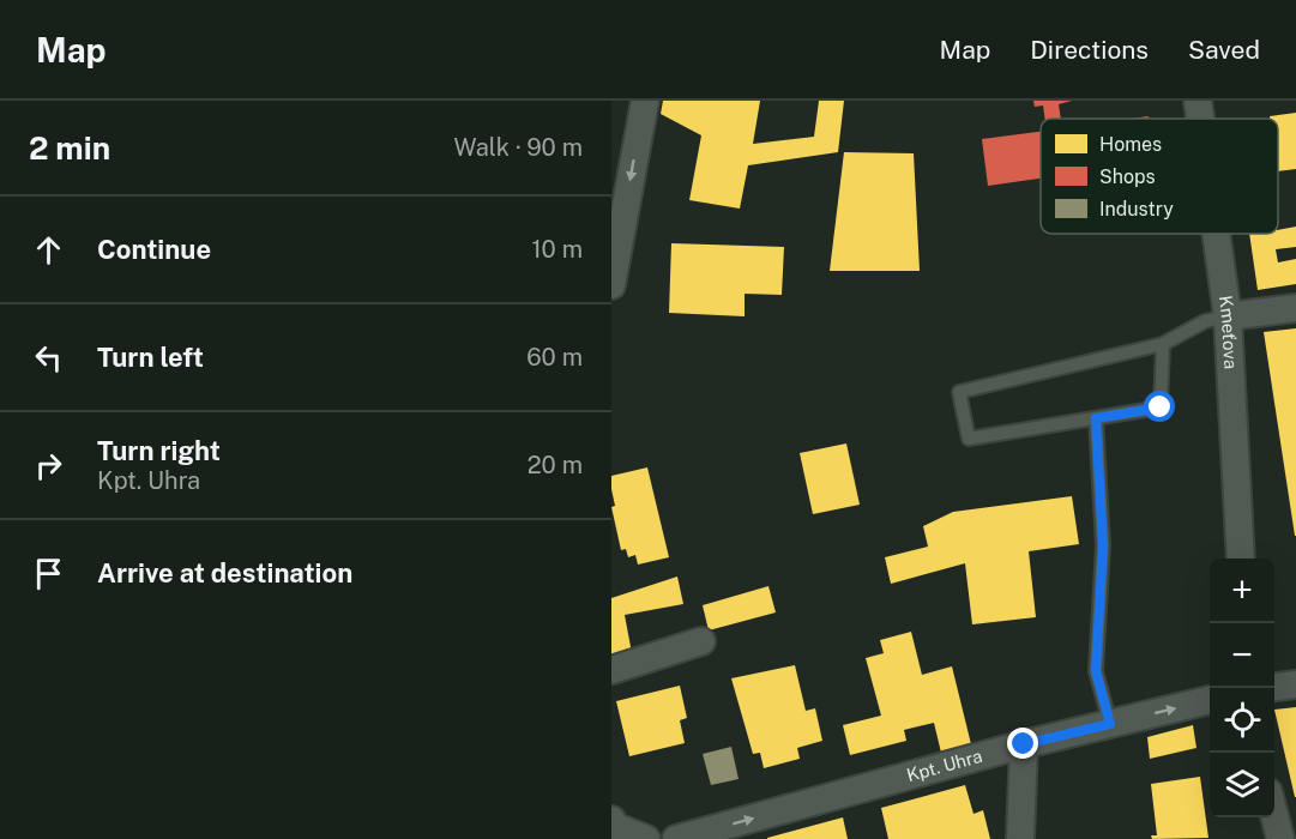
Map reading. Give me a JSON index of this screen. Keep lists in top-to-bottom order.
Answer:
{
  "streets": {
    "street": ["Kmeťova", "Kpt. Uhra"]
  },
  "one_way": ["Kpt. Uhra"],
  "legend": ["Homes", "Shops", "Industry"],
  "page": {
    "header": "Map",
    "nav": ["Map", "Directions", "Saved"],
    "heading": ["2 min", "Walk · 90 m"],
    "list": [
      ["Continue", "10 m"],
      ["Turn left", "60 m"],
      ["Turn right", "Kpt. Uhra", "20 m"],
      "Arrive at destination"
    ],
    "map_buttons": ["+", "−"]
  }
}
